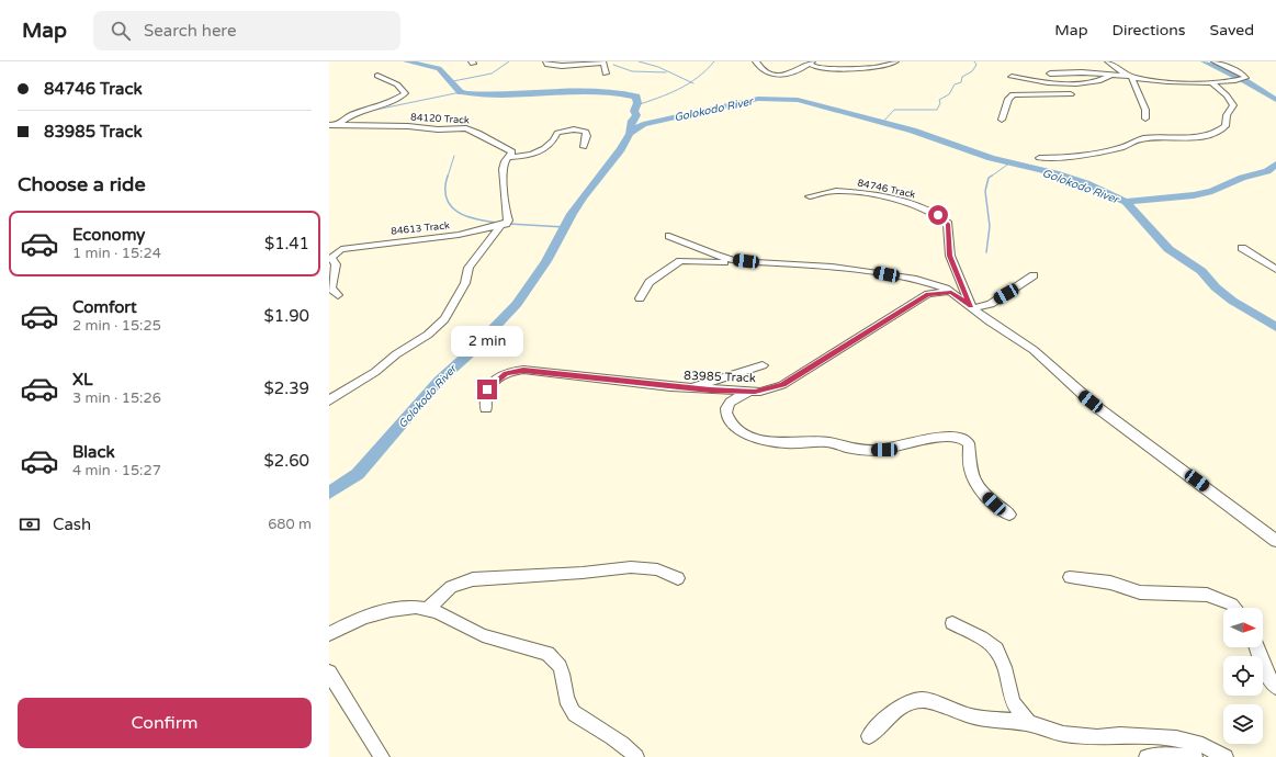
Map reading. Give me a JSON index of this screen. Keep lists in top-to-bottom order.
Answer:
{
  "streets": {
    "street": [
      "84120 Track",
      "84746 Track",
      "84613 Track",
      "83985 Track"
    ]
  },
  "water": ["Golokodo River"],
  "north": "right",
  "page": {
    "header": "Map",
    "search": "Search here",
    "nav": ["Map", "Directions", "Saved"],
    "banner": ["84746 Track", "83985 Track"],
    "heading": "Choose a ride",
    "list": [
      {
        "name": "Economy",
        "note": "1 min · 15:24",
        "value": "$1.41"
      },
      {
        "name": "Comfort",
        "note": "2 min · 15:25",
        "value": "$1.90"
      },
      {
        "name": "XL",
        "note": "3 min · 15:26",
        "value": "$2.39"
      },
      {
        "name": "Black",
        "note": "4 min · 15:27",
        "value": "$2.60"
      }
    ],
    "bubble": "2 min",
    "pay": ["Cash", "680 m"],
    "buttons": "Confirm"
  }
}
